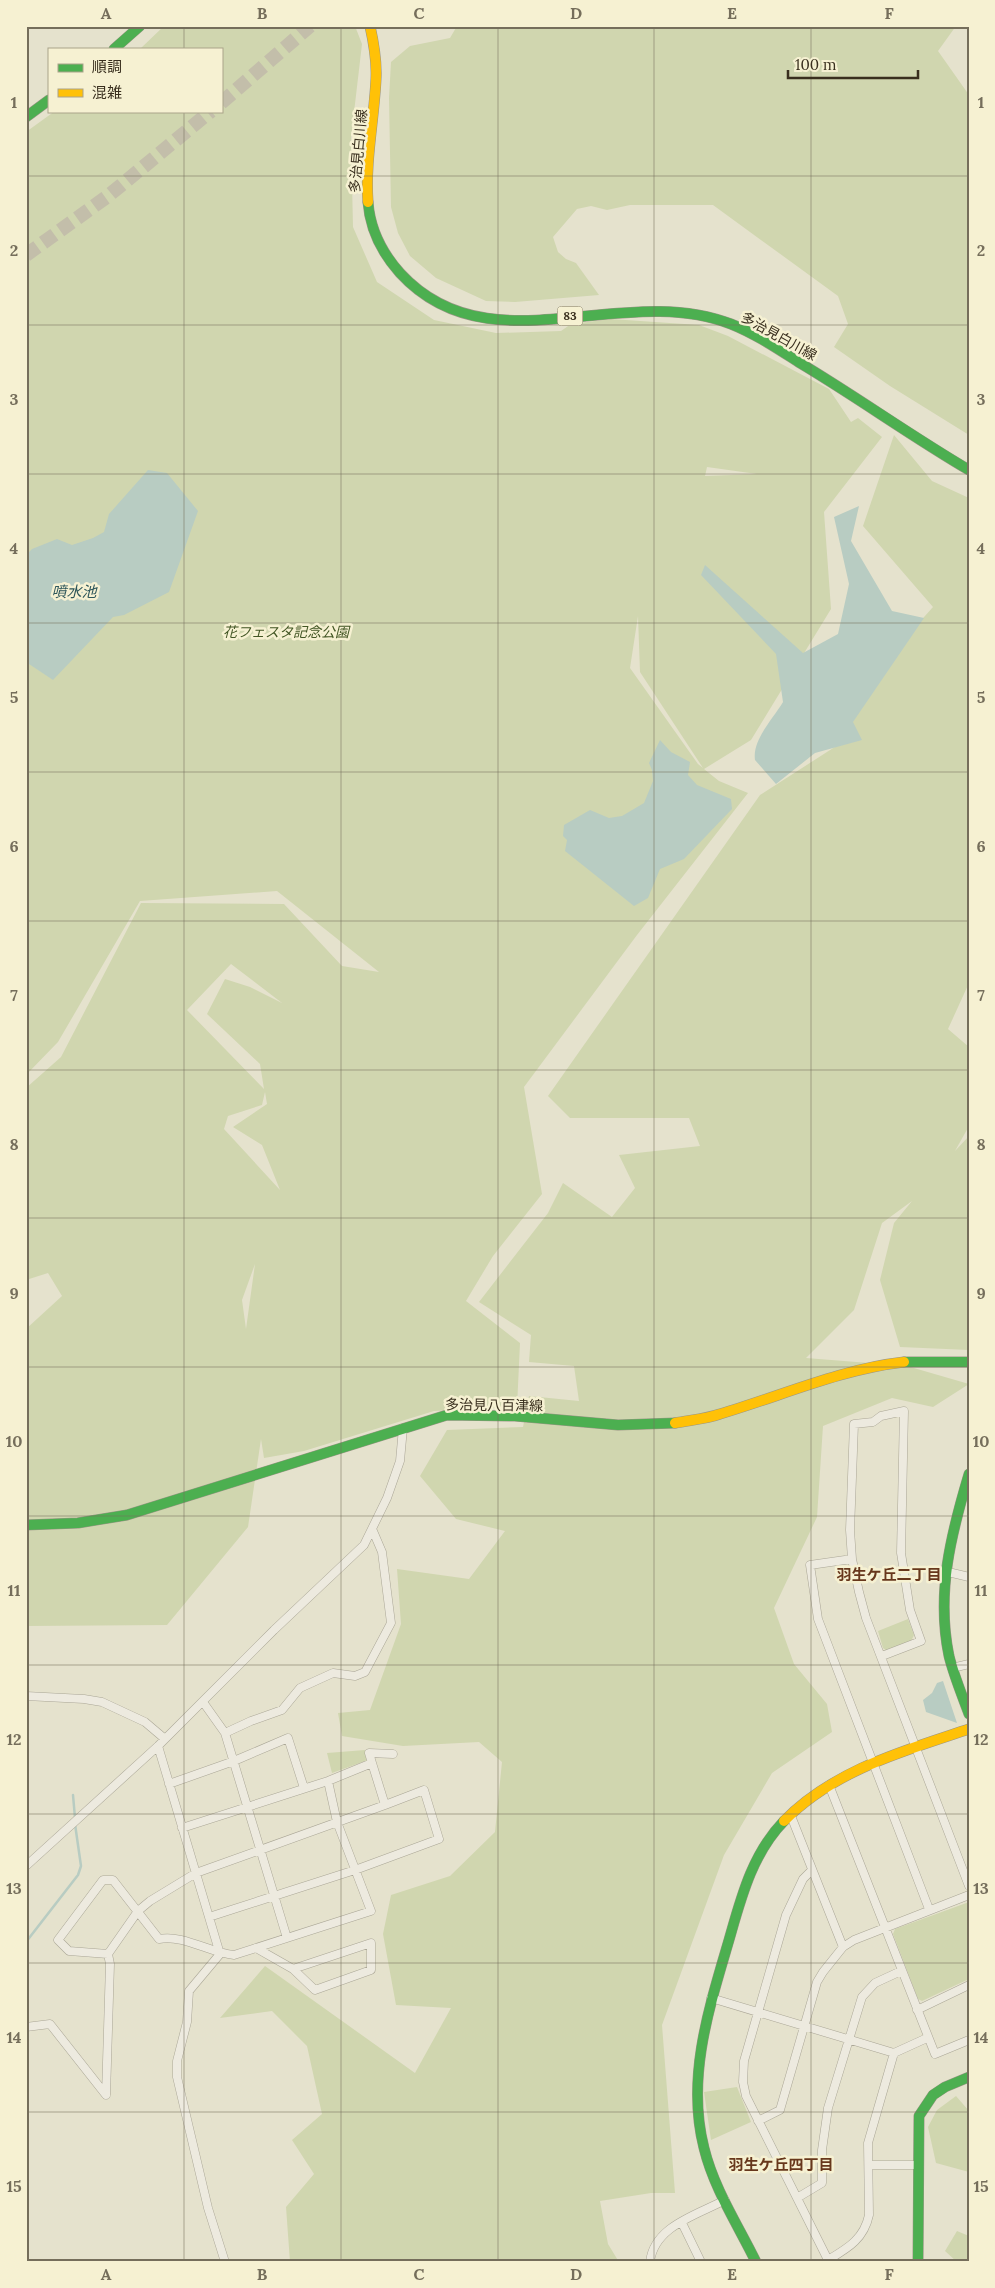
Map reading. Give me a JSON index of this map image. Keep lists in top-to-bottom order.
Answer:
{
  "streets": {
    "main road": ["多治見白川線", "83", "多治見八百津線"]
  },
  "districts": ["羽生ケ丘二丁目", "羽生ケ丘四丁目"],
  "water": ["噴水池"],
  "parks": ["花フェスタ記念公園"],
  "legend": ["順調", "混雑"],
  "scale_bar": "100 m",
  "grid": {
    "columns": [
      "A",
      "B",
      "C",
      "D",
      "E",
      "F"
    ],
    "rows": [
      "1",
      "2",
      "3",
      "4",
      "5",
      "6",
      "7",
      "8",
      "9",
      "10",
      "11",
      "12",
      "13",
      "14",
      "15"
    ]
  }
}
